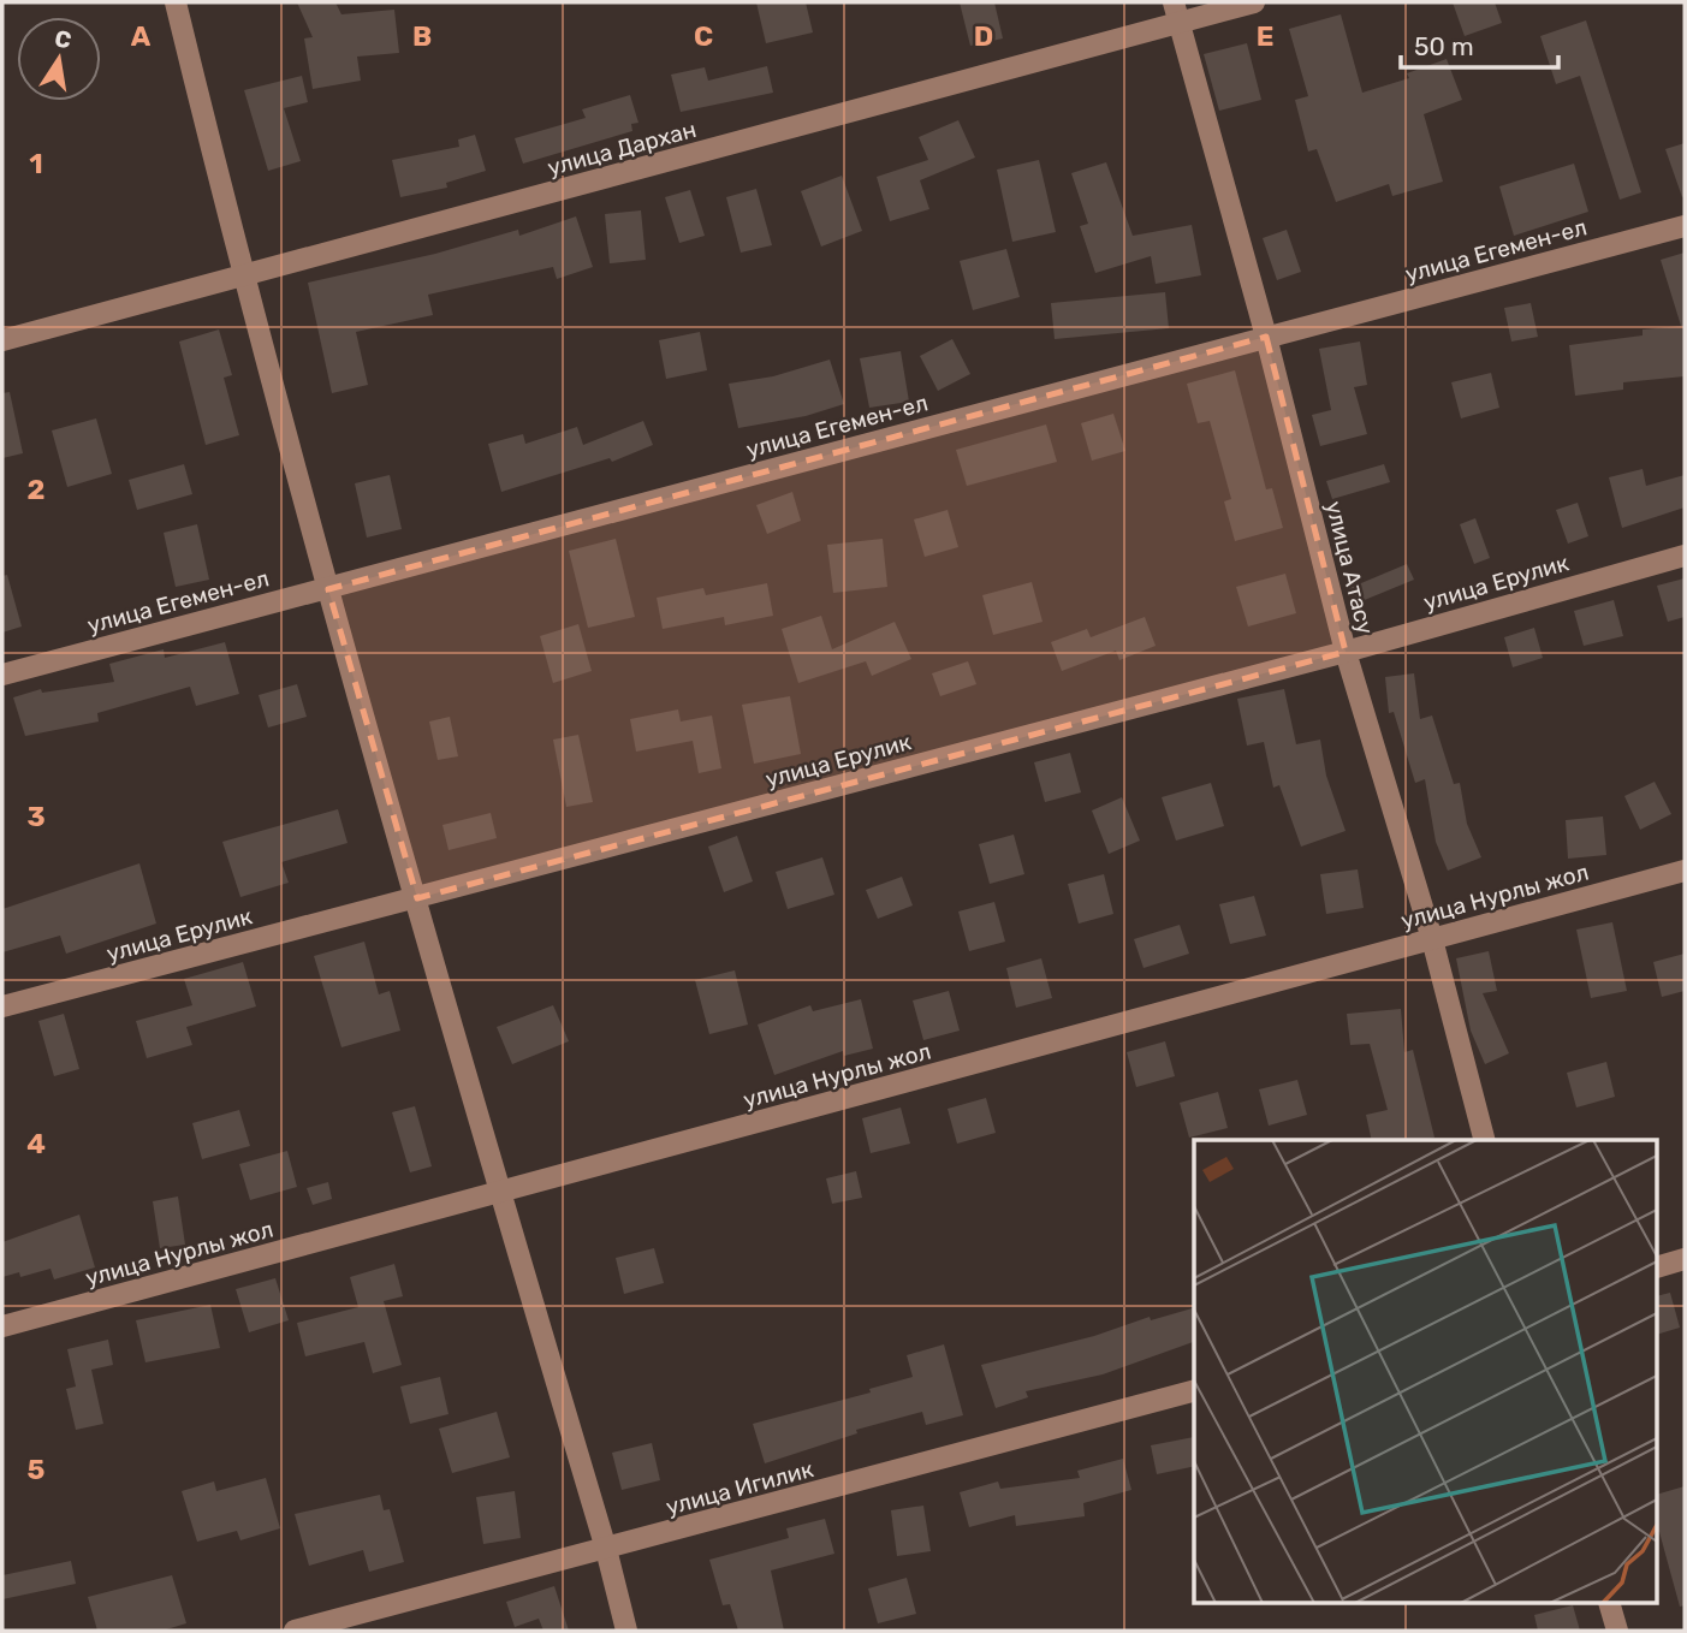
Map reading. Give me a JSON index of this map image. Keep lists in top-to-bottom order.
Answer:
{
  "streets": {
    "street": [
      "улица Дархан",
      "улица Егемен-ел",
      "улица Атасу",
      "улица Ерулик",
      "улица Нурлы жол",
      "улица Игилик"
    ]
  },
  "crossings": [
    ["улица Дархан", "улица Атасу"],
    ["улица Егемен-ел", "улица Атасу"],
    ["улица Атасу", "улица Ерулик"],
    ["улица Атасу", "улица Нурлы жол"]
  ],
  "scale_bar": "50 m",
  "north": "top",
  "grid": {
    "columns": [
      "A",
      "B",
      "C",
      "D",
      "E"
    ],
    "rows": [
      "1",
      "2",
      "3",
      "4",
      "5"
    ]
  }
}
